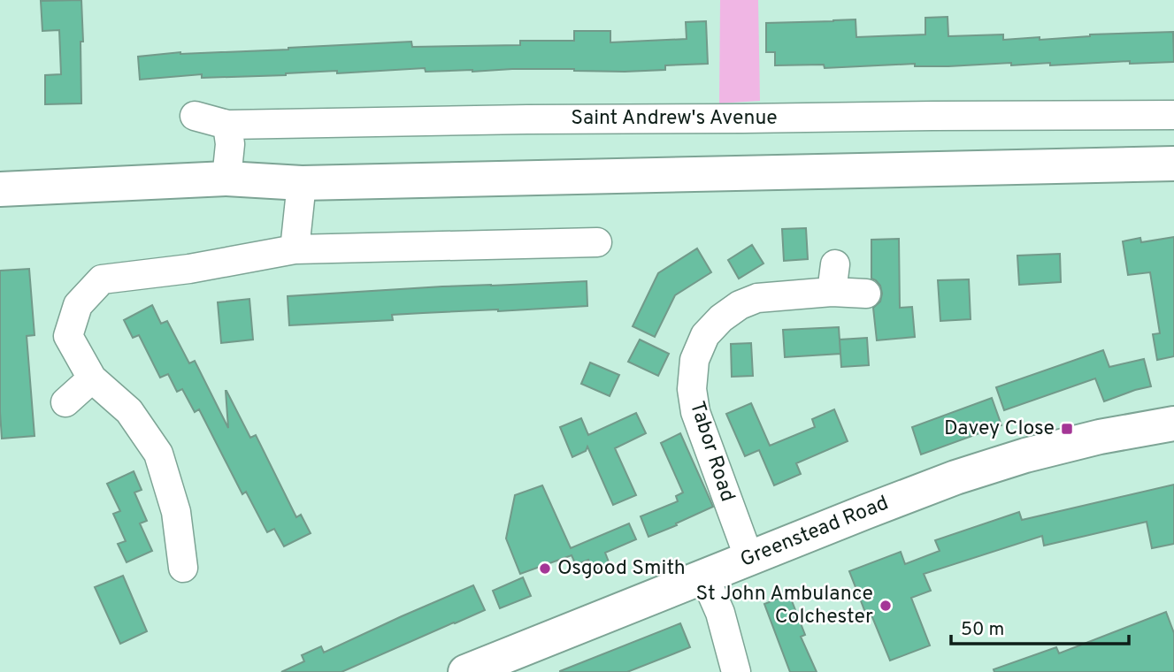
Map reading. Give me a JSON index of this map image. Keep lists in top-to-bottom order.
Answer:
{
  "streets": {
    "main road": ["Greenstead Road"],
    "street": ["Saint Andrew's Avenue", "Tabor Road"]
  },
  "crossings": [
    ["Tabor Road", "Greenstead Road"]
  ],
  "places": {
    "transit": ["Davey Close"],
    "other": ["Osgood Smith", "St John Ambulance Colchester"]
  },
  "scale_bar": "50 m"
}
